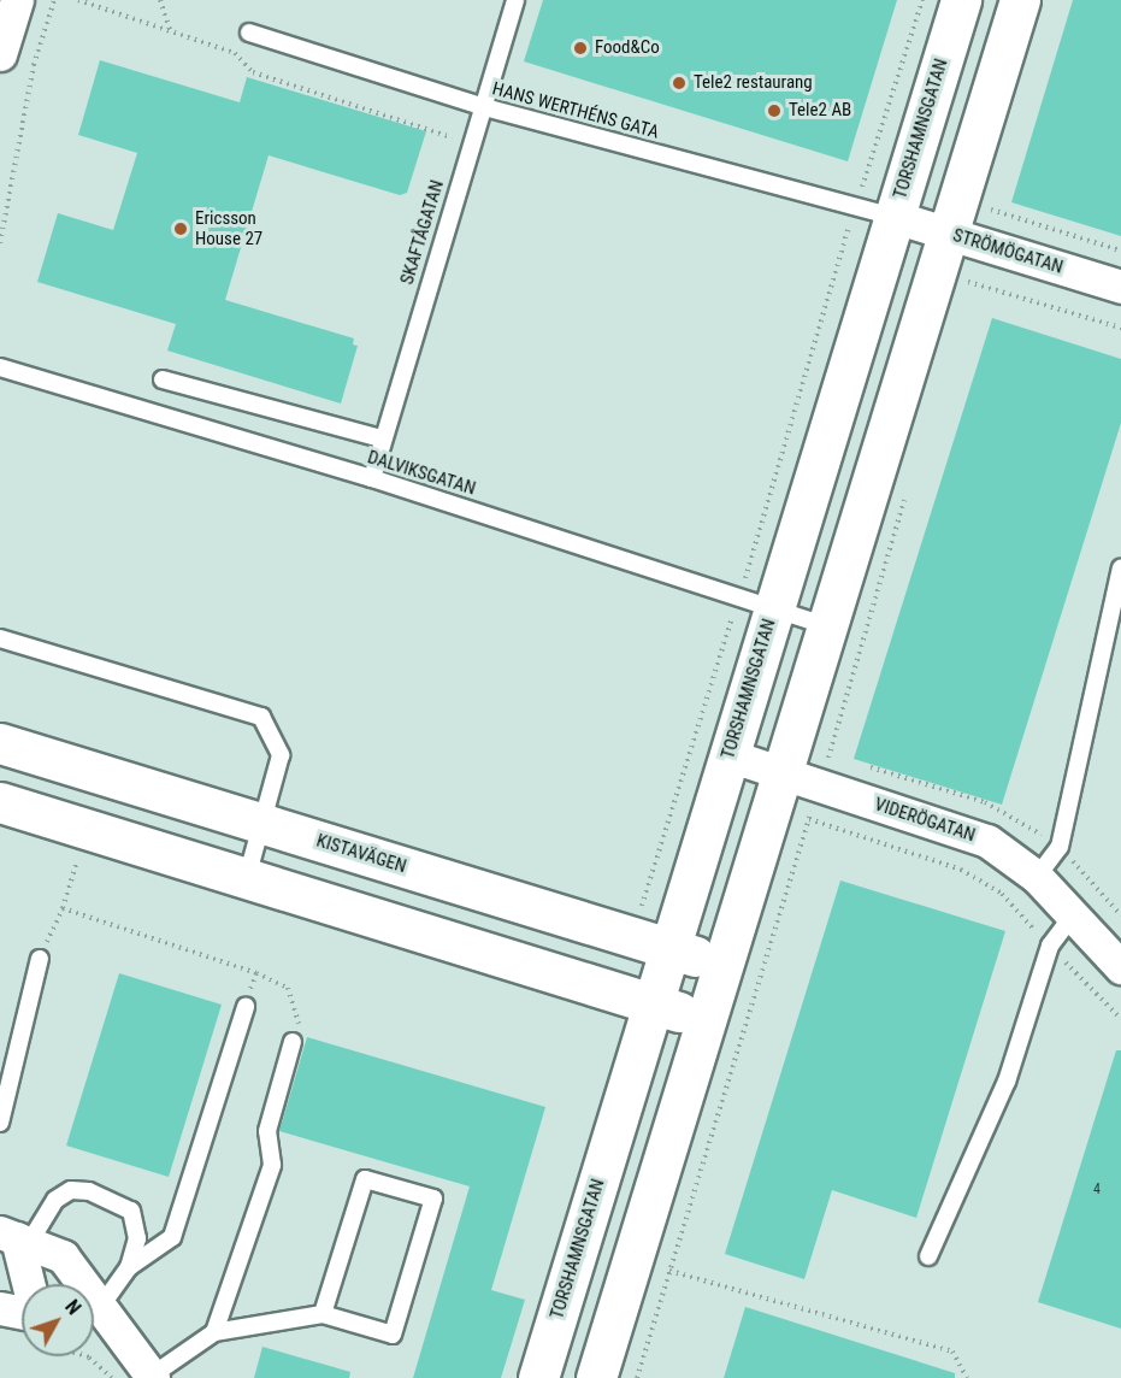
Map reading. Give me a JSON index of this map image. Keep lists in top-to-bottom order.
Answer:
{
  "streets": {
    "street": [
      "TORSHAMNSGATAN",
      "STRÖMÖGATAN",
      "VIDERÖGATAN",
      "KISTAVÄGEN"
    ],
    "lane": ["HANS WERTHÉNS GATA", "SKAFTÅGATAN", "DALVIKSGATAN"]
  },
  "crossings": [
    ["HANS WERTHÉNS GATA", "TORSHAMNSGATAN"],
    ["HANS WERTHÉNS GATA", "SKAFTÅGATAN"],
    ["HANS WERTHÉNS GATA", "STRÖMÖGATAN"],
    ["TORSHAMNSGATAN", "STRÖMÖGATAN"],
    ["TORSHAMNSGATAN", "DALVIKSGATAN"],
    ["TORSHAMNSGATAN", "VIDERÖGATAN"],
    ["TORSHAMNSGATAN", "KISTAVÄGEN"],
    ["SKAFTÅGATAN", "DALVIKSGATAN"]
  ],
  "places": [
    "Food&Co",
    "Tele2 restaurang",
    "Tele2 AB",
    "Ericsson House 27"
  ],
  "house_numbers": ["4"],
  "north": "top right"
}
